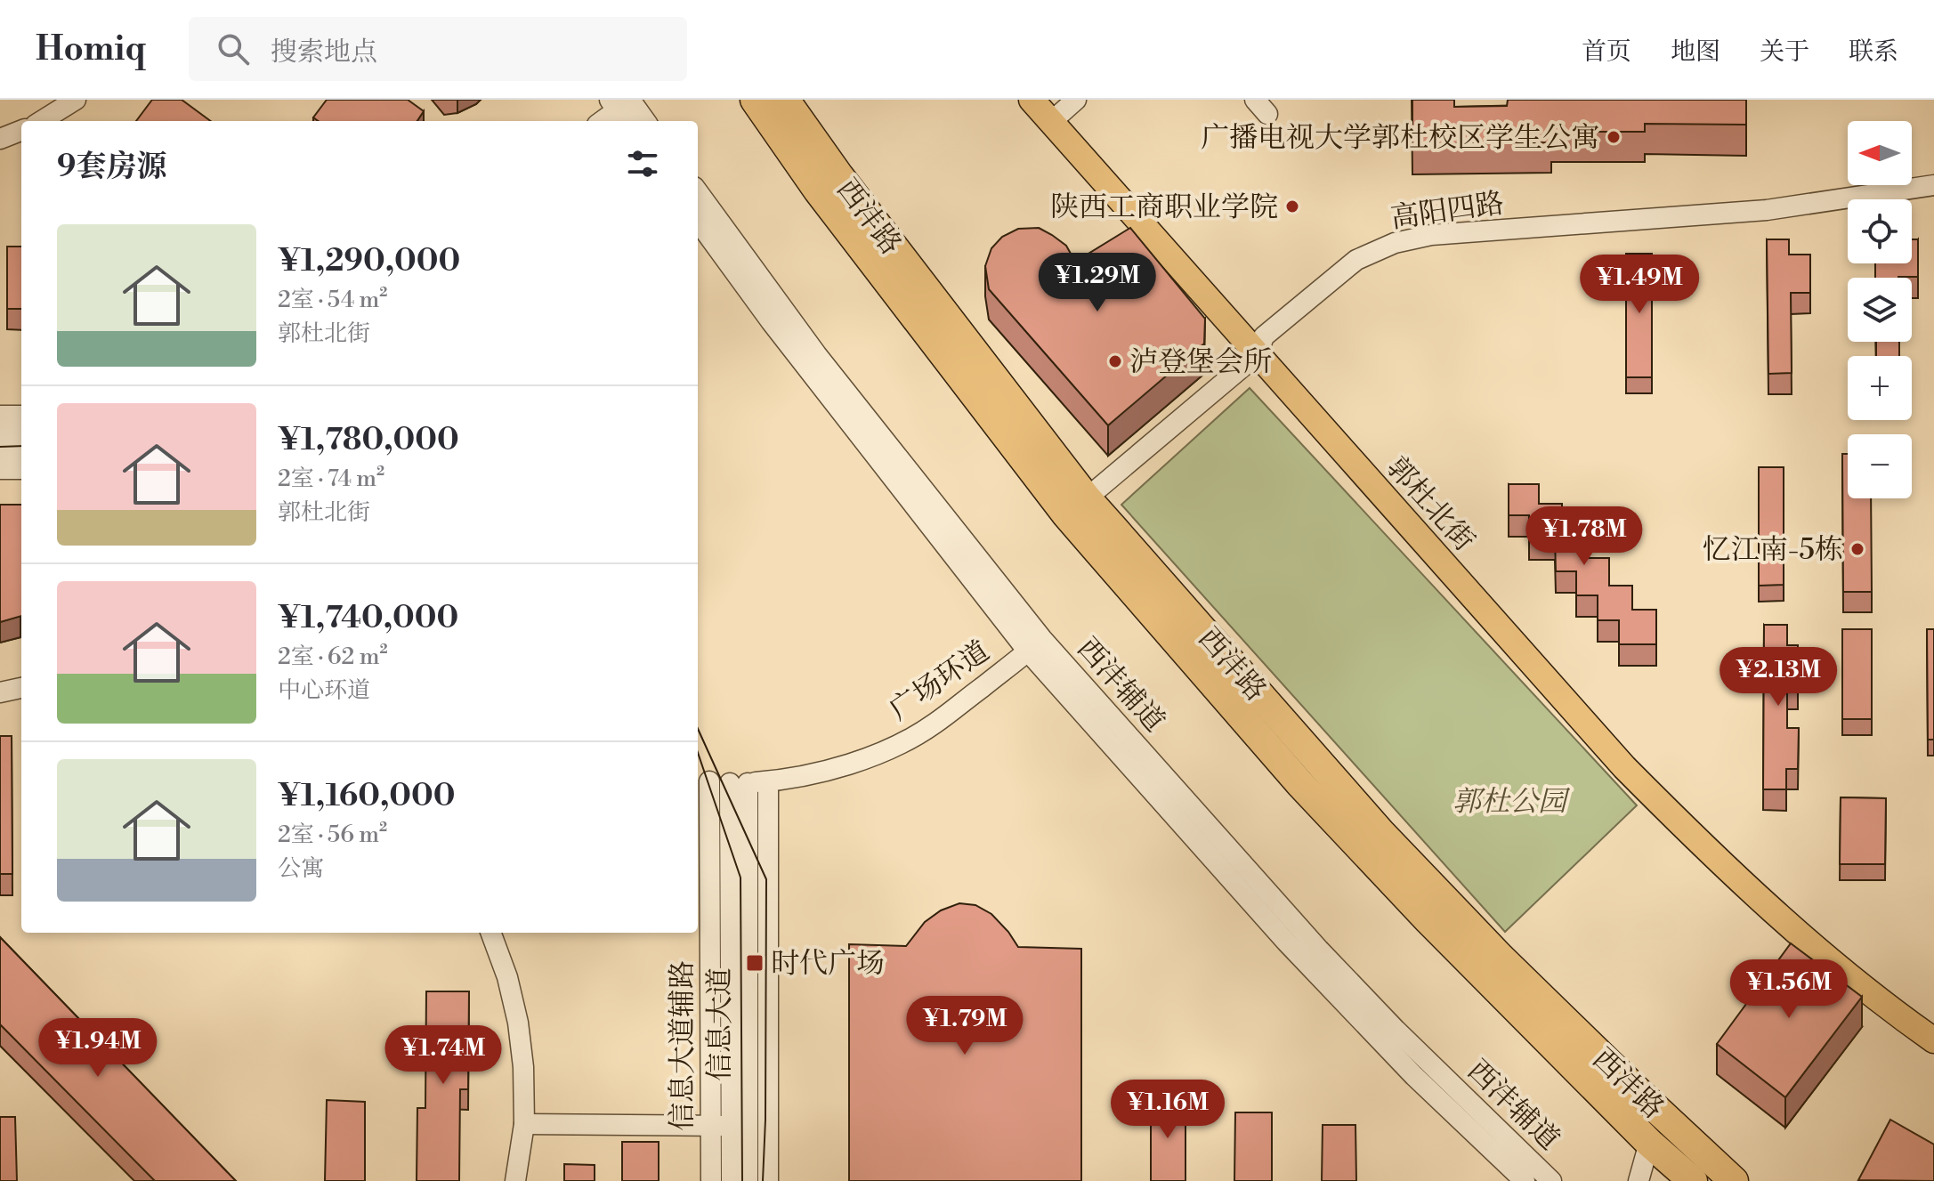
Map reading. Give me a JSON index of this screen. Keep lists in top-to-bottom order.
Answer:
{
  "streets": {
    "highway": ["西沣路"],
    "main road": ["郭杜北街"],
    "street": [
      "高阳四路",
      "广场环道",
      "西沣辅道",
      "信息大道",
      "信息大道辅路"
    ]
  },
  "crossings": [
    ["高阳四路", "西沣路"],
    ["高阳四路", "郭杜北街"],
    ["广场环道", "西沣辅道"],
    ["广场环道", "信息大道"],
    ["广场环道", "信息大道辅路"]
  ],
  "parks": ["郭杜公园"],
  "places": {
    "other": [
      "广播电视大学郭杜校区学生公寓",
      "陕西工商职业学院",
      "泸登堡会所",
      "忆江南-5栋"
    ],
    "transit": ["时代广场"]
  },
  "north": "left",
  "page": {
    "header": "Homiq",
    "search": "搜索地点",
    "nav": [
      "首页",
      "地图",
      "关于",
      "联系"
    ],
    "map_buttons": ["+", "−"],
    "heading": "9套房源",
    "list": [
      {
        "name": "¥1,290,000",
        "note": "2室 · 54 m² · 郭杜北街"
      },
      {
        "name": "¥1,780,000",
        "note": "2室 · 74 m² · 郭杜北街"
      },
      {
        "name": "¥1,740,000",
        "note": "2室 · 62 m² · 中心环道"
      },
      {
        "name": "¥1,160,000",
        "note": "2室 · 56 m² · 公寓"
      }
    ],
    "price": [
      "¥1.29M",
      "¥1.49M",
      "¥1.78M",
      "¥2.13M",
      "¥1.56M",
      "¥1.79M",
      "¥1.94M",
      "¥1.74M",
      "¥1.16M"
    ]
  }
}
